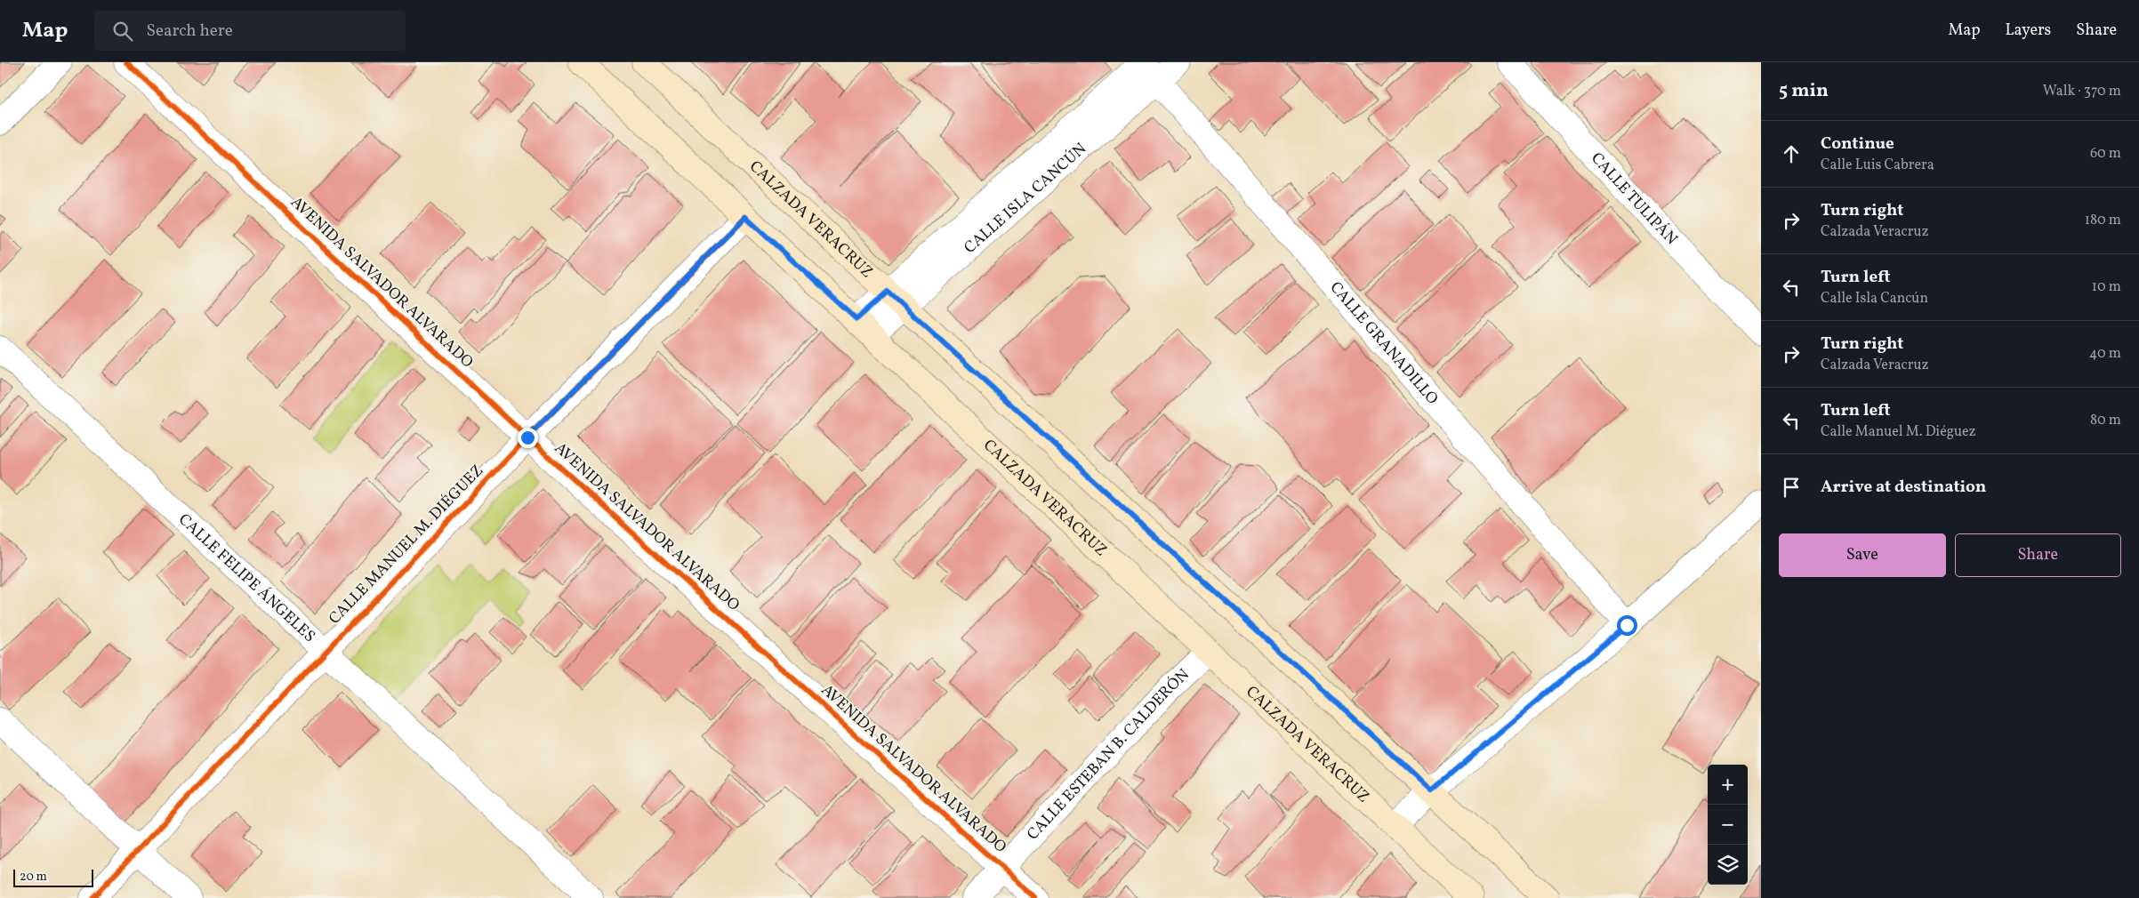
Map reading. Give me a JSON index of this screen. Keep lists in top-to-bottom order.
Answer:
{
  "streets": {
    "main road": ["CALZADA VERACRUZ"],
    "street": [
      "CALLE ISLA CANCÚN",
      "CALLE TULIPÁN",
      "AVENIDA SALVADOR ALVARADO",
      "CALLE GRANADILLO",
      "CALLE MANUEL M. DIÉGUEZ",
      "CALLE FELIPE ÁNGELES",
      "CALLE ESTEBAN B. CALDERÓN"
    ]
  },
  "crossings": [
    ["CALLE ISLA CANCÚN", "CALZADA VERACRUZ"],
    ["CALLE ISLA CANCÚN", "CALLE GRANADILLO"],
    ["CALZADA VERACRUZ", "CALLE MANUEL M. DIÉGUEZ"],
    ["CALZADA VERACRUZ", "CALLE ESTEBAN B. CALDERÓN"],
    ["AVENIDA SALVADOR ALVARADO", "CALLE MANUEL M. DIÉGUEZ"],
    ["AVENIDA SALVADOR ALVARADO", "CALLE ESTEBAN B. CALDERÓN"],
    ["CALLE MANUEL M. DIÉGUEZ", "CALLE FELIPE ÁNGELES"]
  ],
  "scale_bar": "20 m",
  "page": {
    "header": "Map",
    "search": "Search here",
    "nav": ["Map", "Layers", "Share"],
    "heading": ["5 min", "Walk · 370 m"],
    "list": [
      ["Continue", "Calle Luis Cabrera", "60 m"],
      ["Turn right", "Calzada Veracruz", "180 m"],
      ["Turn left", "Calle Isla Cancún", "10 m"],
      ["Turn right", "Calzada Veracruz", "40 m"],
      ["Turn left", "Calle Manuel M. Diéguez", "80 m"],
      "Arrive at destination"
    ],
    "buttons": ["Save", "Share"],
    "map_buttons": ["+", "−"],
    "scale": "20 m"
  }
}
